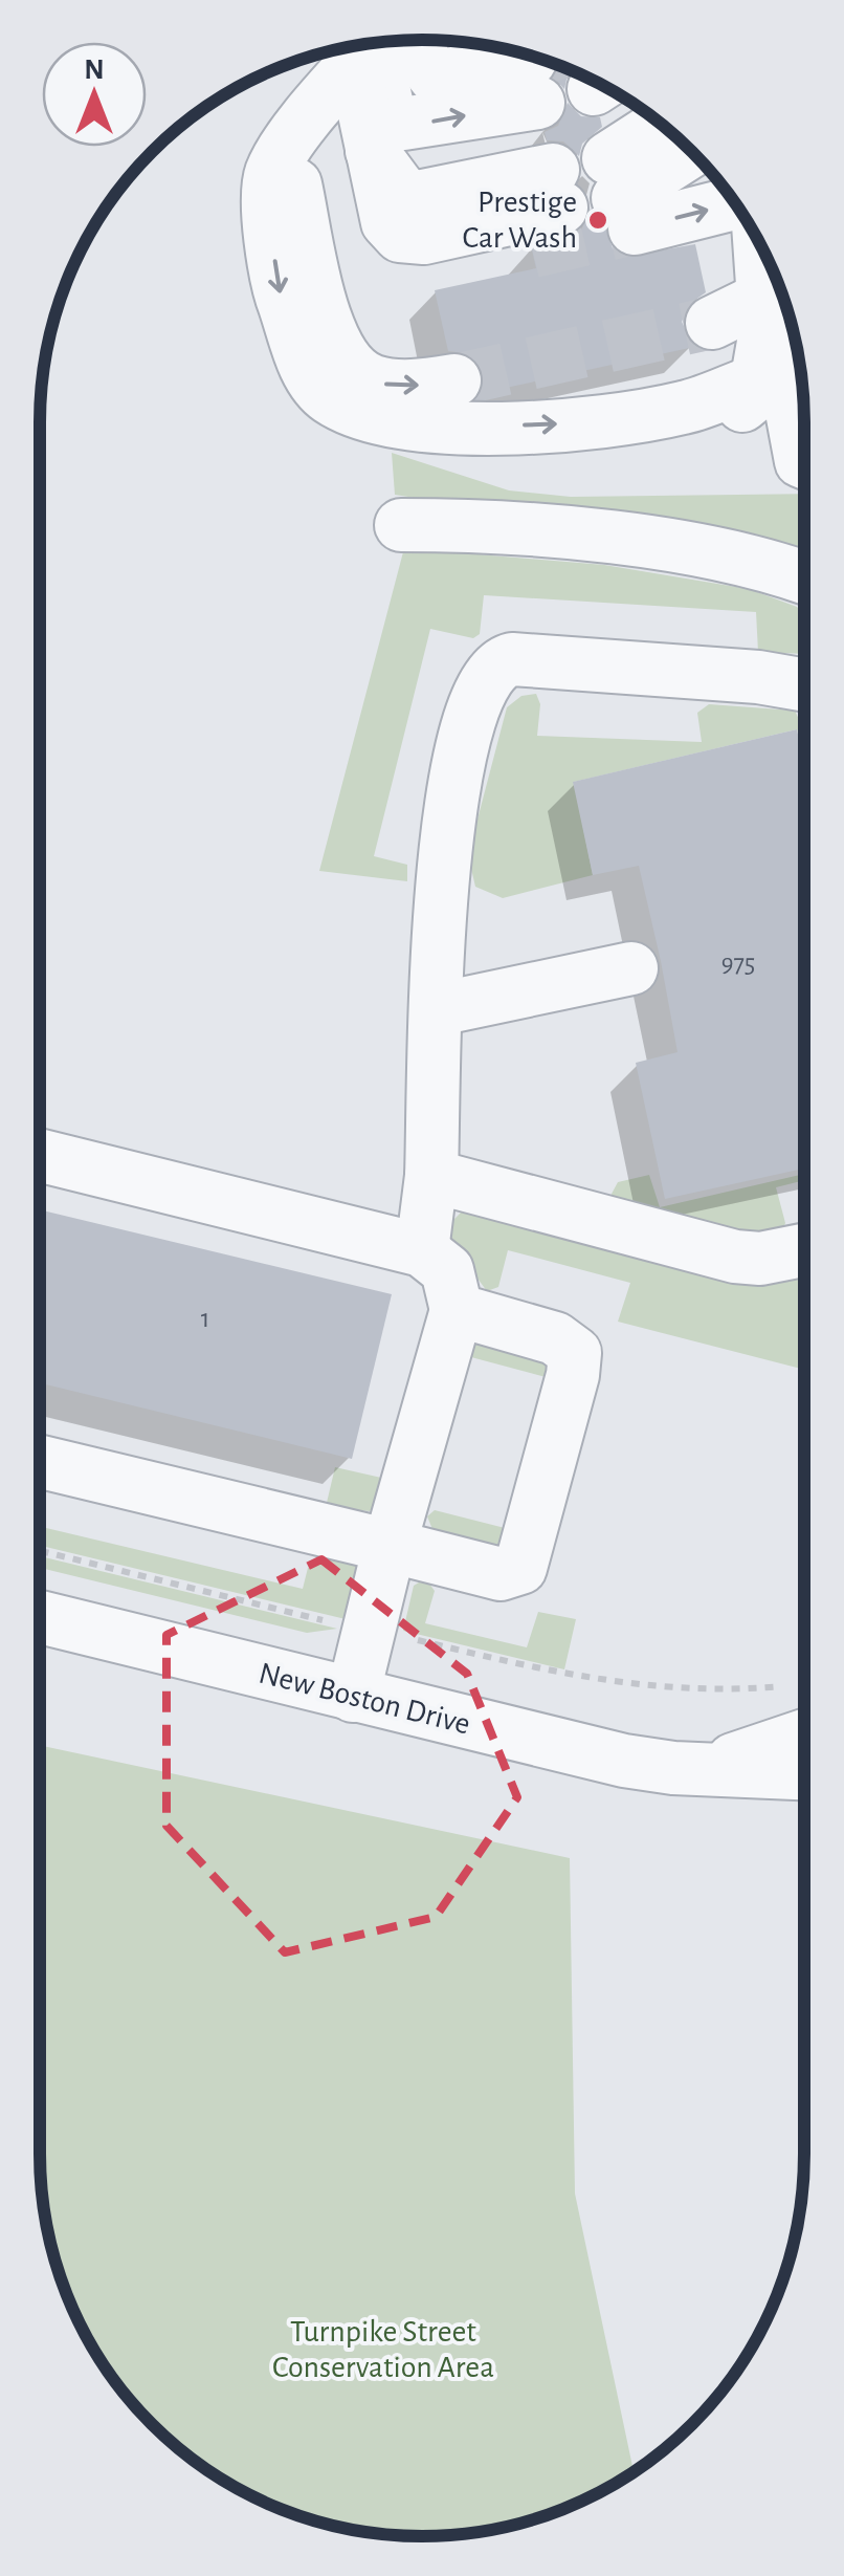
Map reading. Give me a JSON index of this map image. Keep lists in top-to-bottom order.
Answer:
{
  "streets": {
    "street": ["New Boston Drive"]
  },
  "parks": ["Turnpike Street Conservation Area"],
  "places": ["Prestige Car Wash"],
  "house_numbers": ["975", "1"],
  "north": "top"
}
